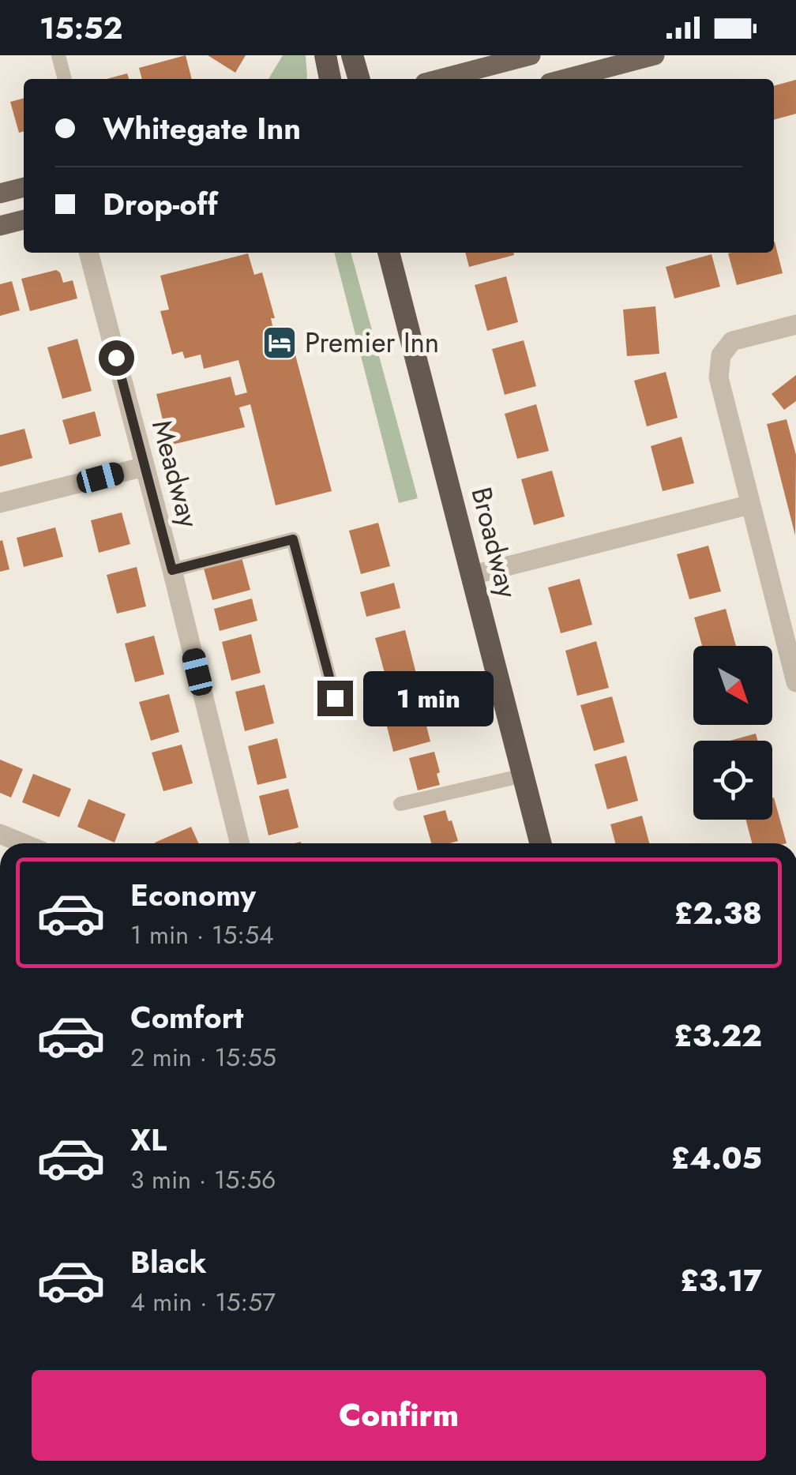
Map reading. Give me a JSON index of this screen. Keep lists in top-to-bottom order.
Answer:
{
  "streets": {
    "highway": ["Broadway"],
    "street": ["Meadway"]
  },
  "places": {
    "hotel": ["Premier Inn"]
  },
  "north": "bottom right",
  "page": {
    "status": "15:52",
    "banner": ["Whitegate Inn", "Drop-off"],
    "bubble": "1 min",
    "list": [
      {
        "name": "Economy",
        "note": "1 min · 15:54",
        "value": "£2.38"
      },
      {
        "name": "Comfort",
        "note": "2 min · 15:55",
        "value": "£3.22"
      },
      {
        "name": "XL",
        "note": "3 min · 15:56",
        "value": "£4.05"
      },
      {
        "name": "Black",
        "note": "4 min · 15:57",
        "value": "£3.17"
      }
    ],
    "buttons": "Confirm"
  }
}
